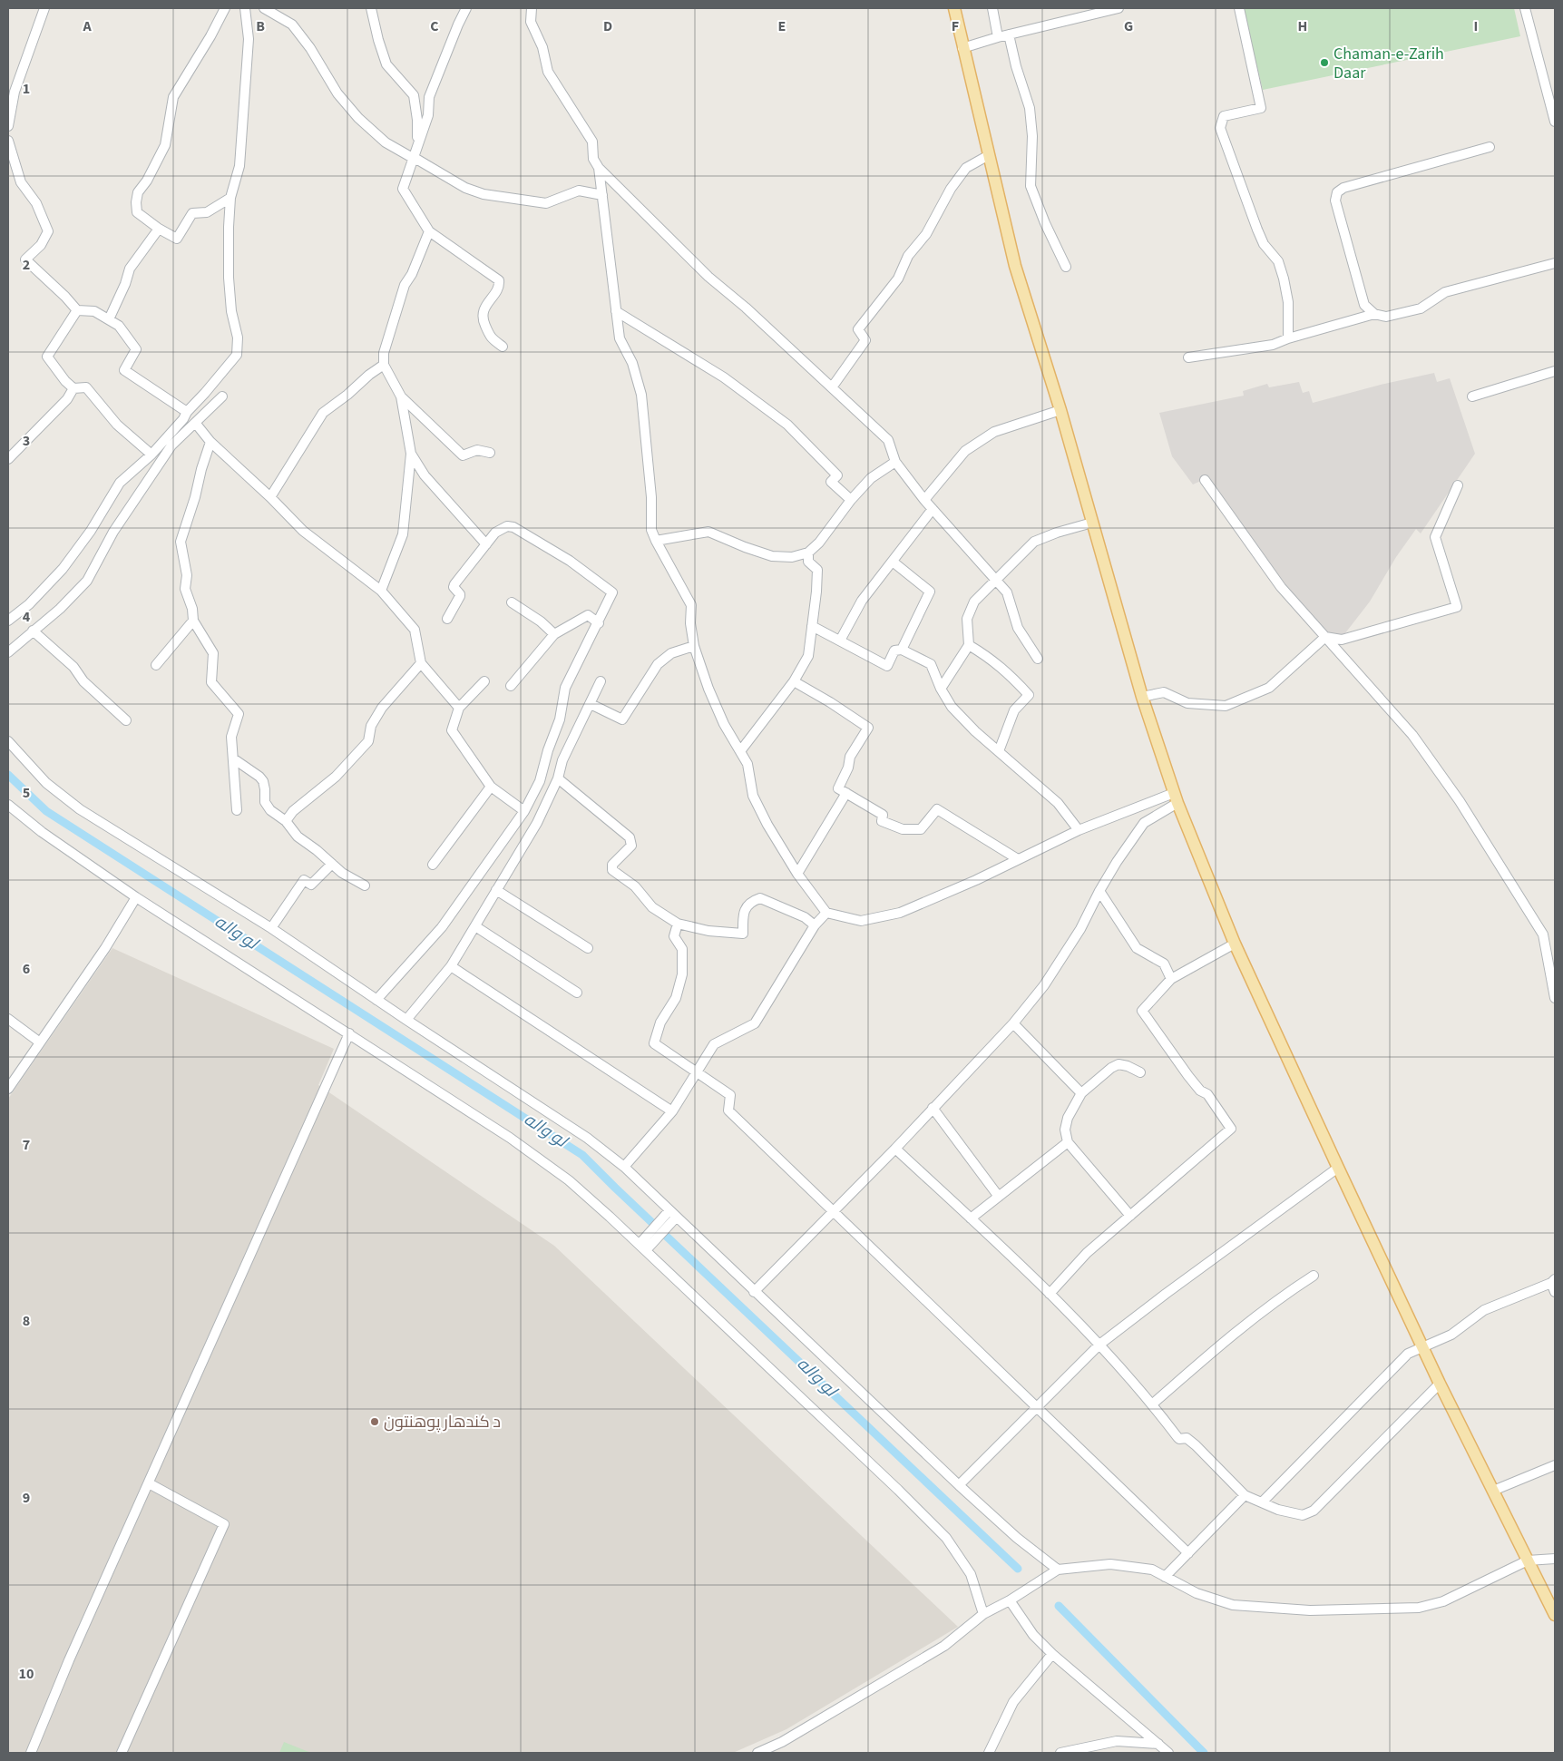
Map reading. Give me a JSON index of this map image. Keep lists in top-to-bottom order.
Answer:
{
  "water": ["لو واله"],
  "places": ["Chaman-e-Zarih Daar", "د کندهار پوهنتون"],
  "grid": {
    "columns": [
      "A",
      "B",
      "C",
      "D",
      "E",
      "F",
      "G",
      "H",
      "I"
    ],
    "rows": [
      "1",
      "2",
      "3",
      "4",
      "5",
      "6",
      "7",
      "8",
      "9",
      "10"
    ]
  }
}
